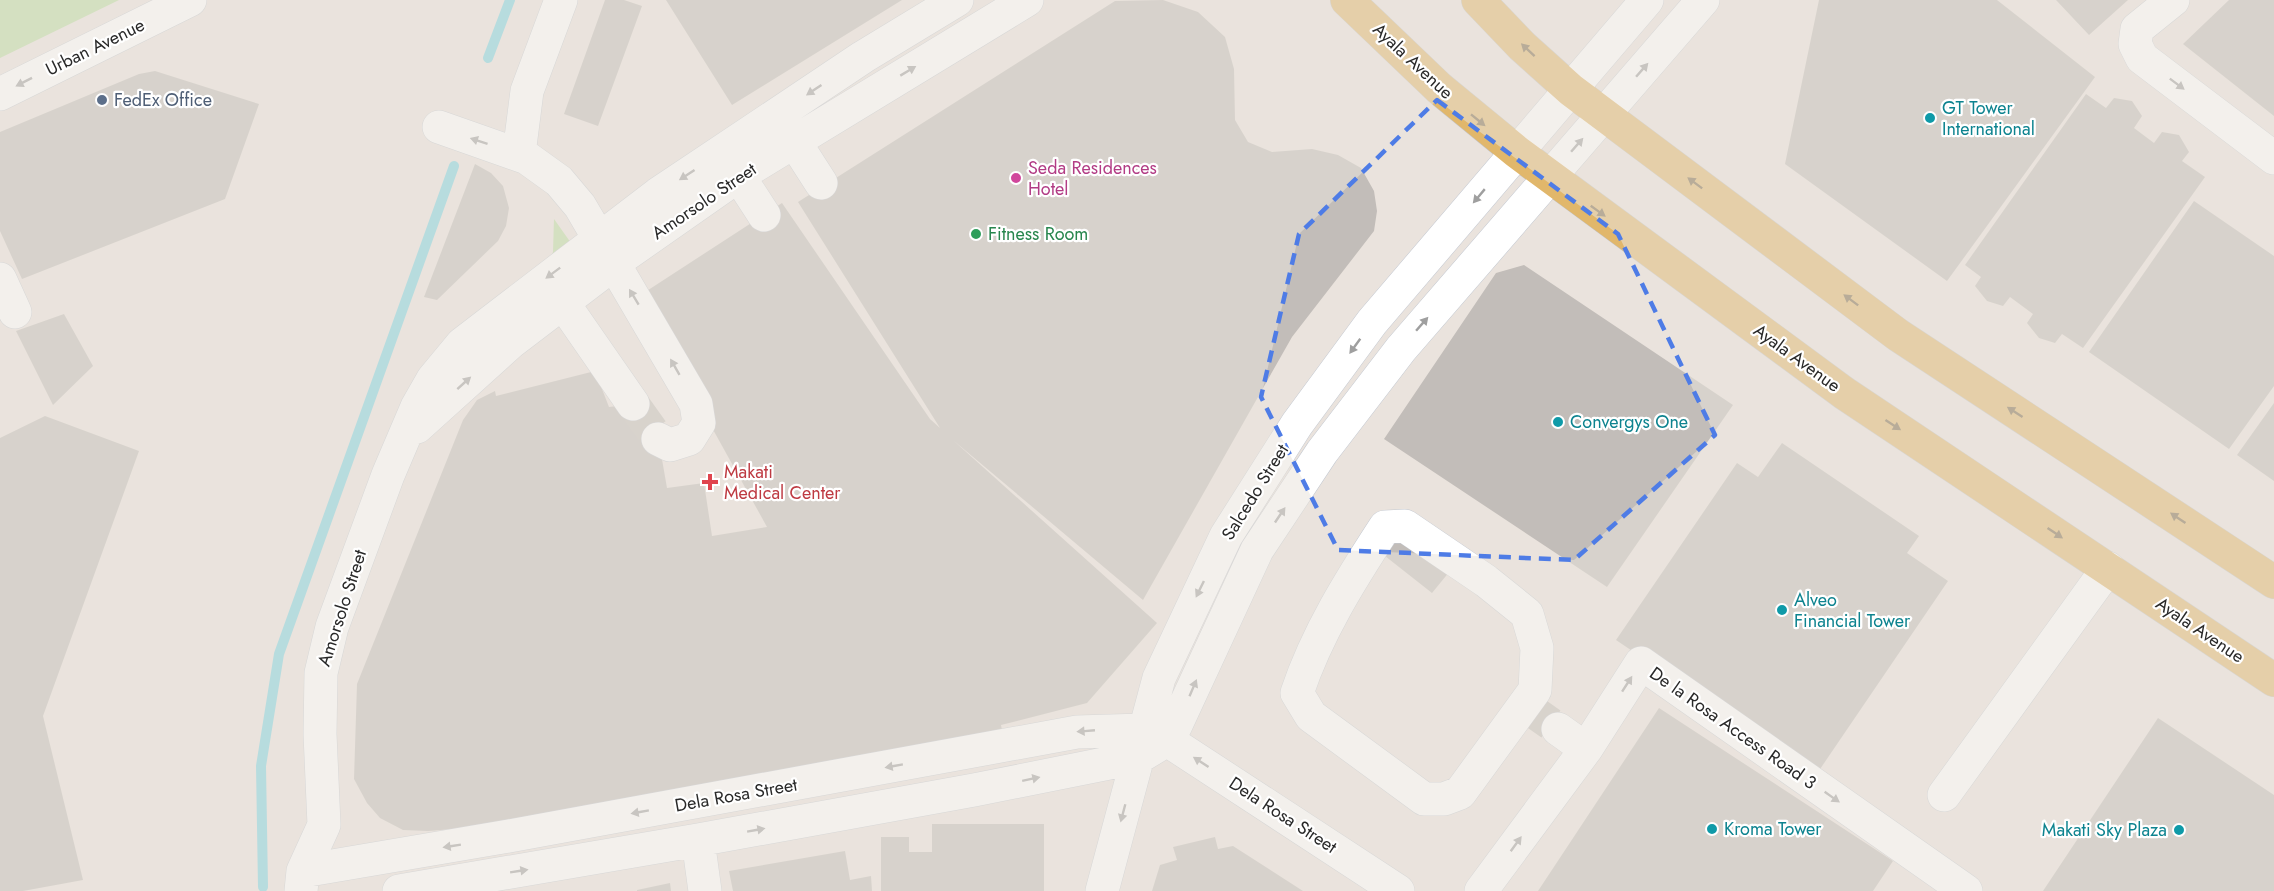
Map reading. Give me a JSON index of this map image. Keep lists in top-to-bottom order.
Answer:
{
  "streets": {
    "main road": ["Ayala Avenue"],
    "street": [
      "Urban Avenue",
      "Amorsolo Street",
      "Salcedo Street",
      "De la Rosa Access Road 3",
      "Dela Rosa Street"
    ]
  },
  "crossings": [
    ["Ayala Avenue", "Salcedo Street"],
    ["Amorsolo Street", "Dela Rosa Street"],
    ["Salcedo Street", "Dela Rosa Street"]
  ],
  "one_way": ["Urban Avenue"],
  "places": {
    "other": [
      "FedEx Office",
      "GT Tower International",
      "Seda Residences Hotel",
      "Fitness Room",
      "Convergys One",
      "Alveo Financial Tower",
      "Kroma Tower",
      "Makati Sky Plaza"
    ],
    "health": ["Makati Medical Center"]
  }
}
